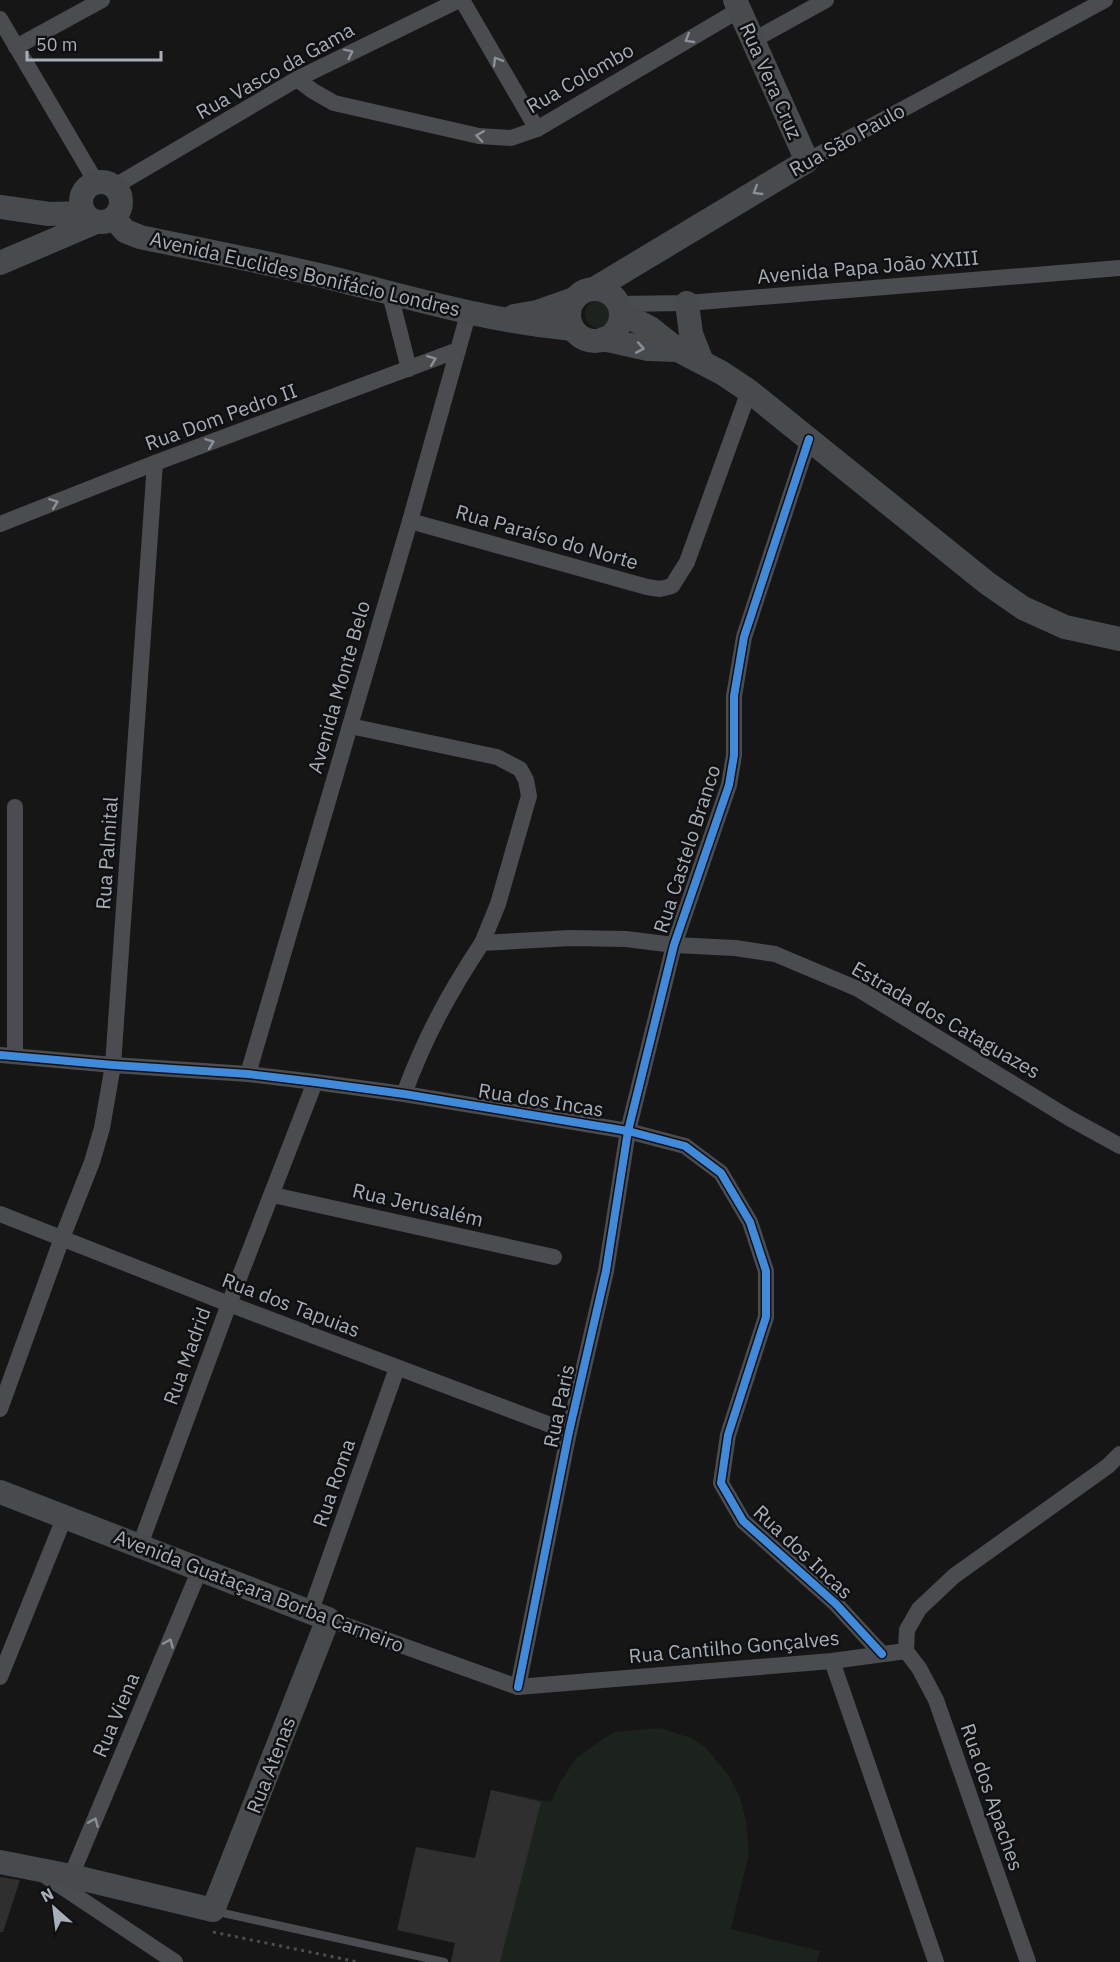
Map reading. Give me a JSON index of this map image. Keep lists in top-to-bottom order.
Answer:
{
  "streets": {
    "street": [
      "Rua Vasco da Gama",
      "Rua Colombo",
      "Rua Vera Cruz",
      "Rua São Paulo",
      "Avenida Papa João XXIII",
      "Avenida Euclides Bonifácio Londres",
      "Rua Dom Pedro II",
      "Rua Paraíso do Norte",
      "Avenida Monte Belo",
      "Rua Castelo Branco",
      "Rua Palmital",
      "Estrada dos Cataguazes",
      "Rua dos Incas",
      "Rua Jerusalém",
      "Rua dos Tapuias",
      "Rua Madrid",
      "Rua Paris",
      "Rua Roma",
      "Avenida Guataçara Borba Carneiro",
      "Rua Cantilho Gonçalves",
      "Rua Viena",
      "Rua Atenas",
      "Rua dos Apaches"
    ]
  },
  "crossings": [
    ["Rua Vasco da Gama", "Rua Colombo"],
    ["Rua Vasco da Gama", "Avenida Euclides Bonifácio Londres"],
    ["Rua Colombo", "Rua Vera Cruz"],
    ["Rua Vera Cruz", "Rua São Paulo"],
    ["Rua São Paulo", "Avenida Papa João XXIII"],
    ["Rua São Paulo", "Avenida Euclides Bonifácio Londres"],
    ["Avenida Papa João XXIII", "Avenida Euclides Bonifácio Londres"],
    ["Avenida Euclides Bonifácio Londres", "Avenida Monte Belo"],
    ["Rua Dom Pedro II", "Avenida Monte Belo"],
    ["Rua Dom Pedro II", "Rua Palmital"],
    ["Rua Paraíso do Norte", "Avenida Monte Belo"],
    ["Avenida Monte Belo", "Rua dos Incas"],
    ["Rua Castelo Branco", "Estrada dos Cataguazes"],
    ["Rua Castelo Branco", "Rua dos Incas"],
    ["Rua Castelo Branco", "Rua Paris"],
    ["Rua Palmital", "Rua dos Incas"],
    ["Rua Palmital", "Rua dos Tapuias"],
    ["Rua dos Incas", "Rua Madrid"],
    ["Rua dos Incas", "Rua Paris"],
    ["Rua dos Incas", "Rua Cantilho Gonçalves"],
    ["Rua Jerusalém", "Rua Madrid"],
    ["Rua dos Tapuias", "Rua Madrid"],
    ["Rua dos Tapuias", "Rua Paris"],
    ["Rua dos Tapuias", "Rua Roma"],
    ["Rua Madrid", "Avenida Guataçara Borba Carneiro"],
    ["Rua Paris", "Avenida Guataçara Borba Carneiro"],
    ["Rua Paris", "Rua Cantilho Gonçalves"],
    ["Rua Roma", "Avenida Guataçara Borba Carneiro"],
    ["Rua Roma", "Rua Atenas"],
    ["Avenida Guataçara Borba Carneiro", "Rua Cantilho Gonçalves"],
    ["Avenida Guataçara Borba Carneiro", "Rua Viena"],
    ["Avenida Guataçara Borba Carneiro", "Rua Atenas"],
    ["Rua Cantilho Gonçalves", "Rua dos Apaches"]
  ],
  "one_way": [
    "Rua Vasco da Gama",
    "Rua Colombo",
    "Rua São Paulo",
    "Rua Dom Pedro II"
  ],
  "scale_bar": "50 m",
  "north": "top left"
}
